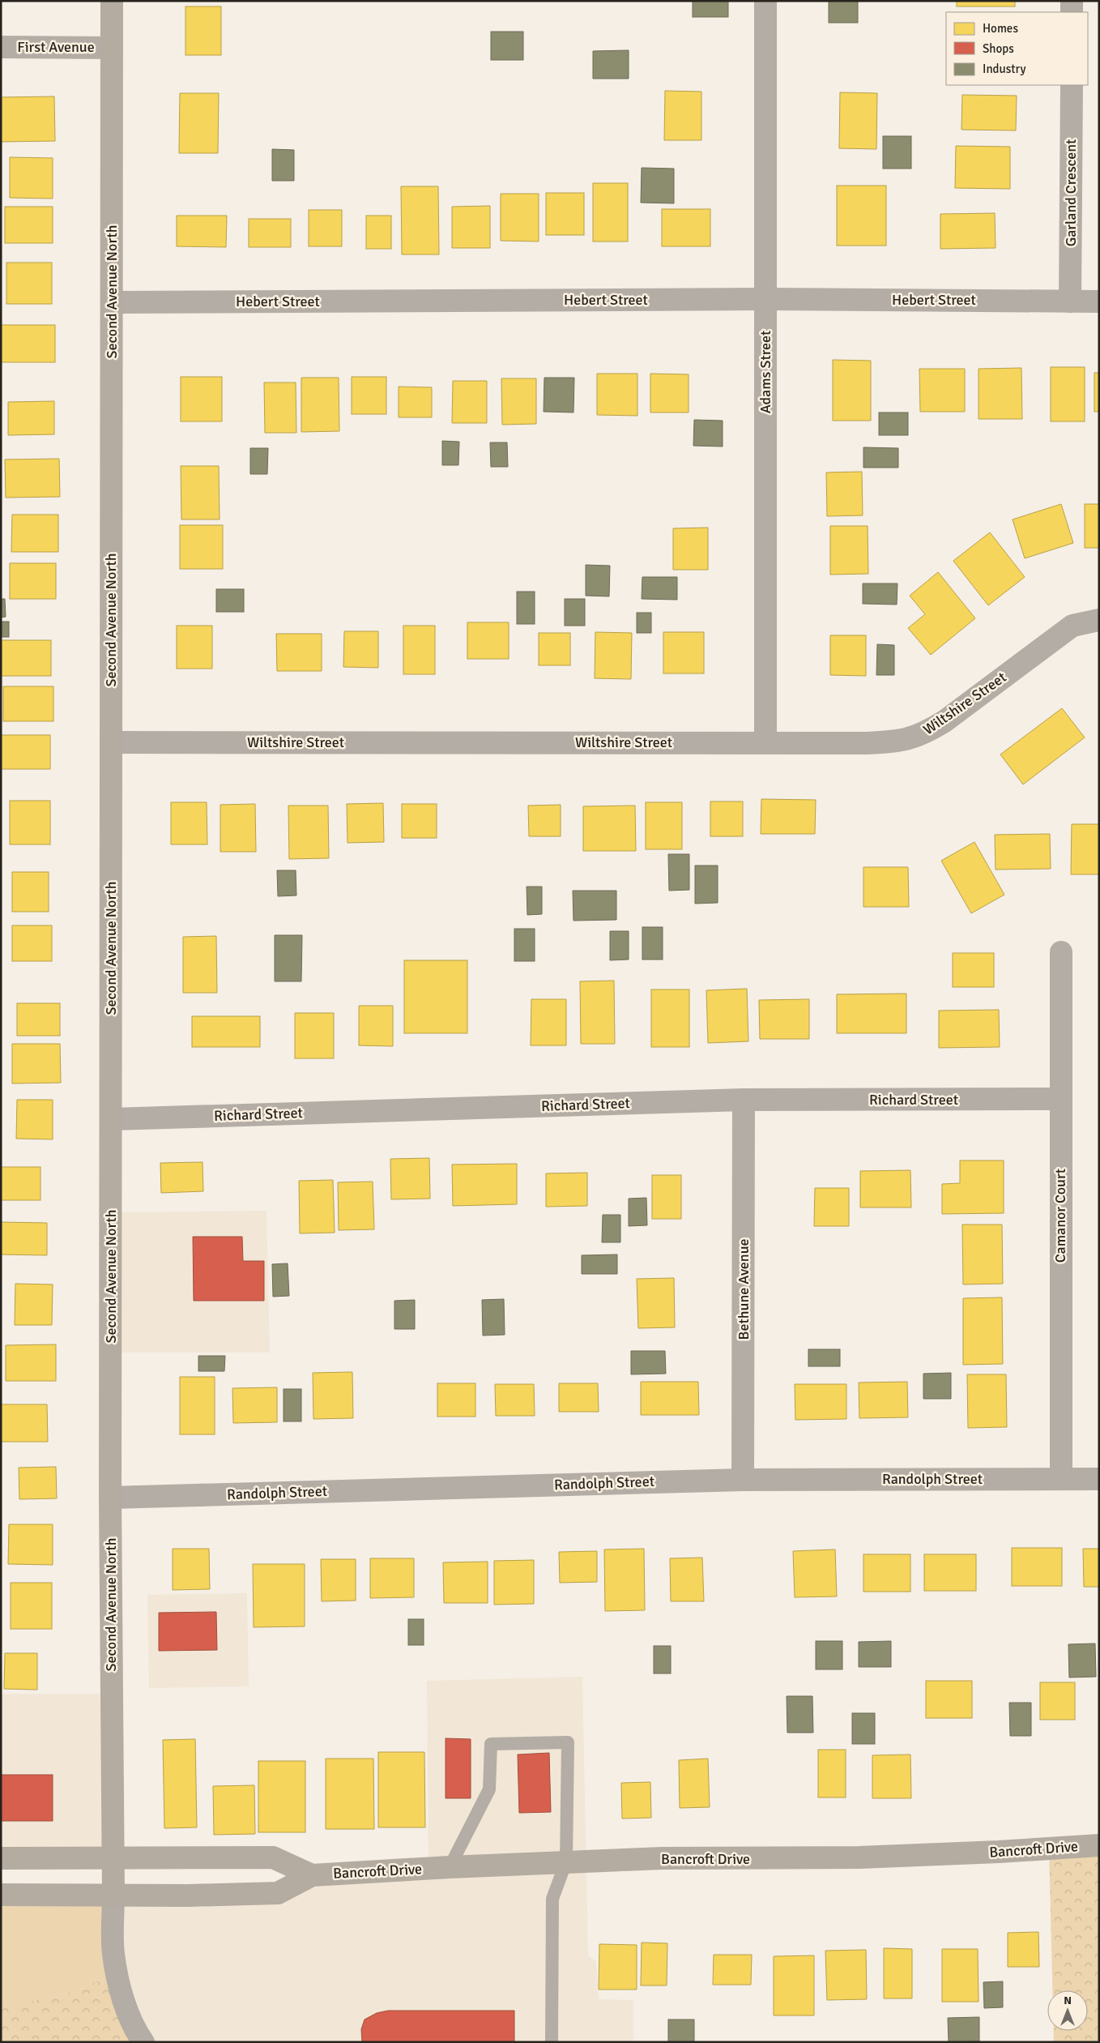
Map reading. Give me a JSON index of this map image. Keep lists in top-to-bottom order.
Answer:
{
  "streets": {
    "main road": ["Second Avenue North", "Bancroft Drive"],
    "street": [
      "First Avenue",
      "Garland Crescent",
      "Hebert Street",
      "Adams Street",
      "Wiltshire Street",
      "Richard Street",
      "Camanor Court",
      "Bethune Avenue",
      "Randolph Street"
    ]
  },
  "crossings": [
    ["First Avenue", "Second Avenue North"],
    ["Garland Crescent", "Hebert Street"],
    ["Second Avenue North", "Hebert Street"],
    ["Second Avenue North", "Wiltshire Street"],
    ["Second Avenue North", "Richard Street"],
    ["Second Avenue North", "Randolph Street"],
    ["Second Avenue North", "Bancroft Drive"],
    ["Hebert Street", "Adams Street"],
    ["Adams Street", "Wiltshire Street"],
    ["Richard Street", "Camanor Court"],
    ["Richard Street", "Bethune Avenue"],
    ["Camanor Court", "Randolph Street"],
    ["Bethune Avenue", "Randolph Street"]
  ],
  "legend": ["Homes", "Shops", "Industry"],
  "north": "top"
}
